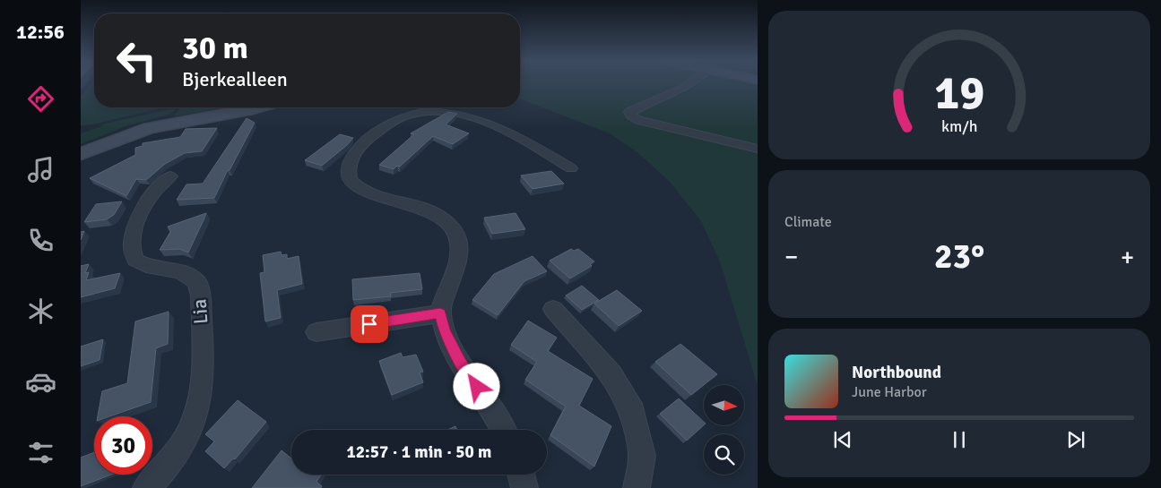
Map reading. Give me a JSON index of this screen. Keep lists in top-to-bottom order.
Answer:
{
  "streets": {
    "street": ["Lia"]
  },
  "north": "right",
  "page": {
    "tabs": "12:56",
    "turn": ["30 m", "Bjerkealleen"],
    "tile": "Climate",
    "heat": ["−", "23°", "+"],
    "song": ["Northbound", "June Harbor"],
    "limit": "30",
    "trip": "12:57 · 1 min · 50 m",
    "gauge": ["19", "km/h"]
  }
}
